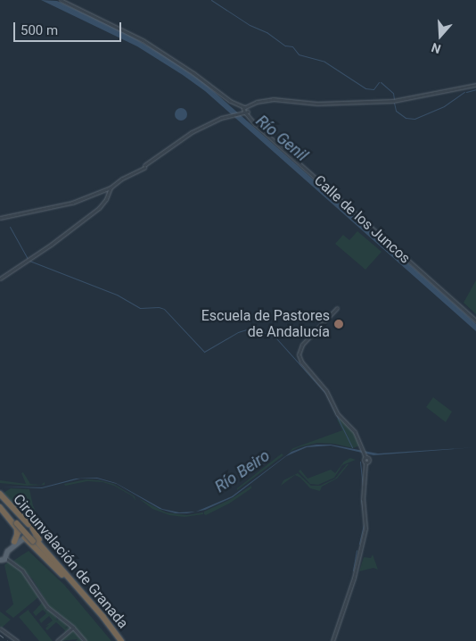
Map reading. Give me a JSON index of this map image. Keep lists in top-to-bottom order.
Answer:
{
  "streets": {
    "highway": ["Circunvalación de Granada"],
    "street": ["Calle de los Juncos"]
  },
  "water": ["Río Genil", "Río Beiro"],
  "places": ["Escuela de Pastores de Andalucía"],
  "scale_bar": "500 m",
  "north": "bottom"
}
